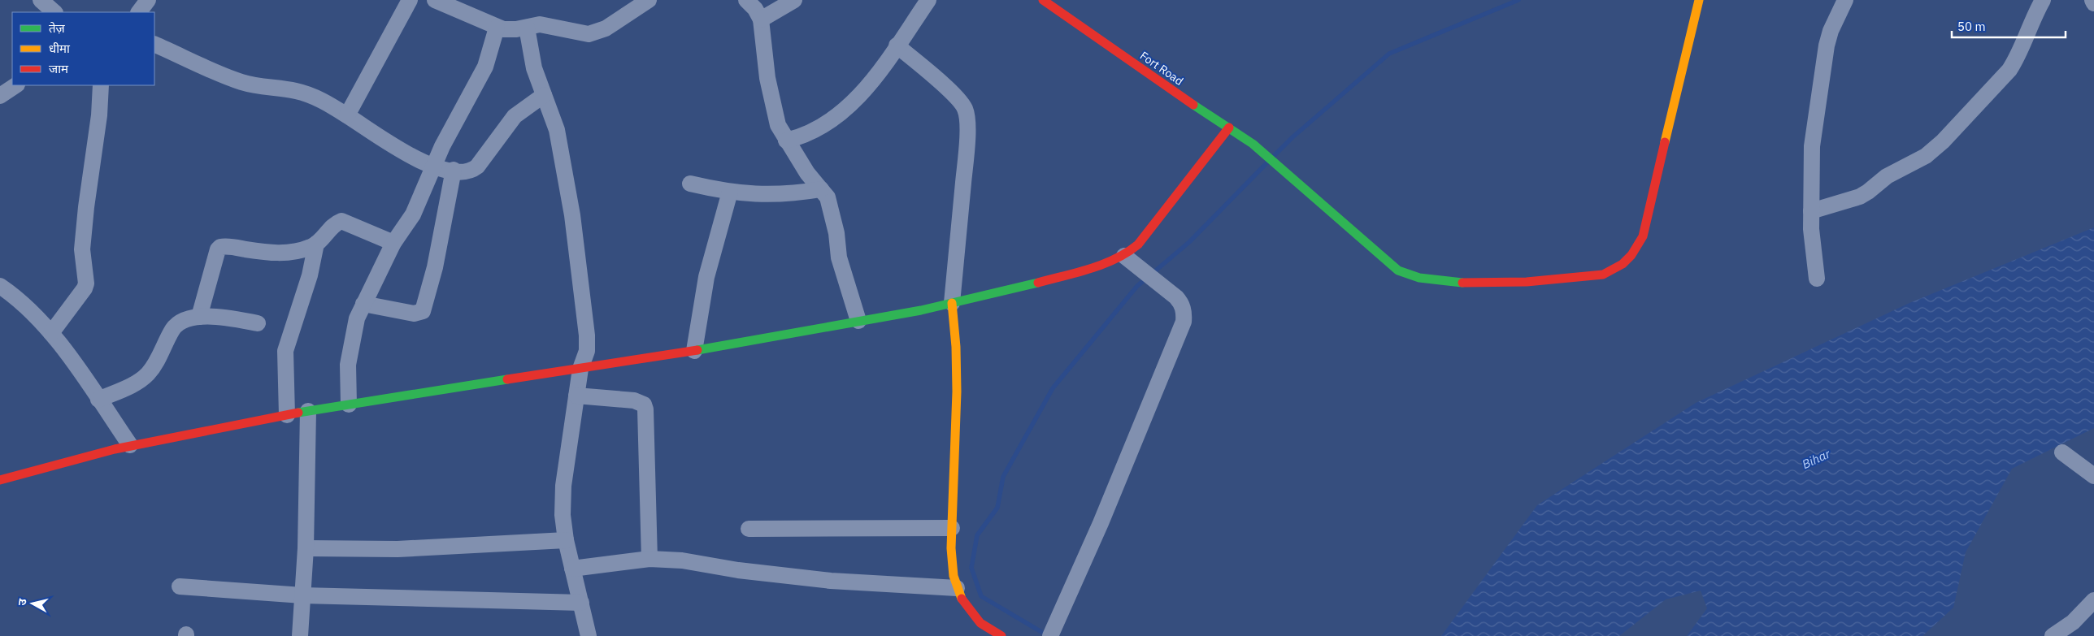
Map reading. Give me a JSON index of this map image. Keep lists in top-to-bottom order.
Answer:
{
  "streets": {
    "street": ["Fort Road"]
  },
  "water": ["Bihar"],
  "legend": ["तेज़", "धीमा", "जाम"],
  "scale_bar": "50 m",
  "north": "left"
}
